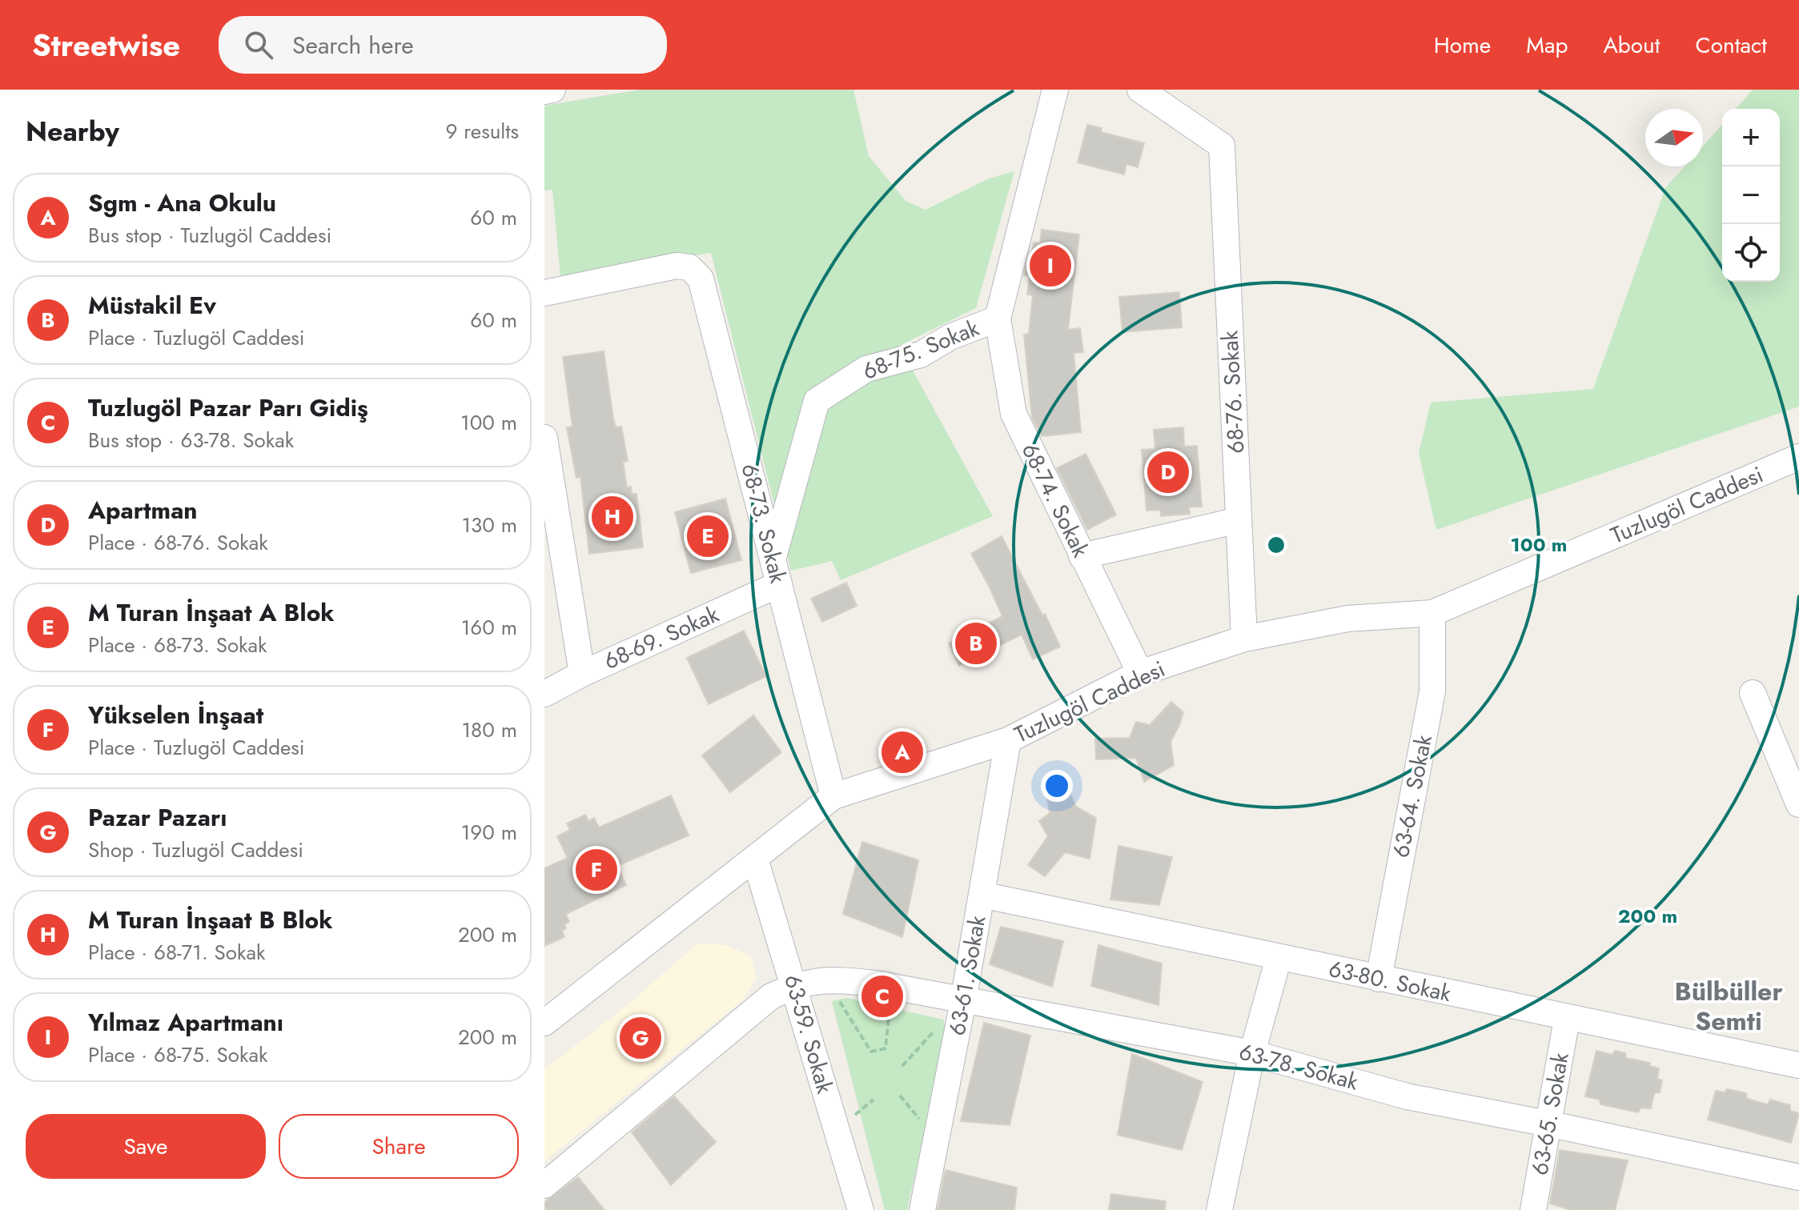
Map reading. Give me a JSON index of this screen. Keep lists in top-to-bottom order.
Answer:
{
  "streets": {
    "street": [
      "68-75. Sokak",
      "68-76. Sokak",
      "68-74. Sokak",
      "Tuzlugöl Caddesi",
      "68-73. Sokak",
      "68-69. Sokak",
      "63-64. Sokak",
      "63-61. Sokak",
      "63-80. Sokak",
      "63-59. Sokak",
      "63-78. Sokak",
      "63-65. Sokak"
    ]
  },
  "crossings": [
    ["68-75. Sokak", "68-74. Sokak"],
    ["68-75. Sokak", "68-73. Sokak"],
    ["68-76. Sokak", "Tuzlugöl Caddesi"],
    ["68-74. Sokak", "Tuzlugöl Caddesi"],
    ["Tuzlugöl Caddesi", "68-73. Sokak"],
    ["Tuzlugöl Caddesi", "63-64. Sokak"],
    ["Tuzlugöl Caddesi", "63-61. Sokak"],
    ["Tuzlugöl Caddesi", "63-59. Sokak"],
    ["68-73. Sokak", "68-69. Sokak"],
    ["63-64. Sokak", "63-80. Sokak"],
    ["63-61. Sokak", "63-80. Sokak"],
    ["63-61. Sokak", "63-78. Sokak"],
    ["63-80. Sokak", "63-65. Sokak"],
    ["63-59. Sokak", "63-78. Sokak"],
    ["63-78. Sokak", "63-65. Sokak"]
  ],
  "districts": ["Bülbüller Semti"],
  "north": "right",
  "page": {
    "header": "Streetwise",
    "search": "Search here",
    "nav": [
      "Home",
      "Map",
      "About",
      "Contact"
    ],
    "heading": ["Nearby", "9 results"],
    "map_buttons": ["+", "−"],
    "list": [
      {
        "mark": "A",
        "name": "Sgm - Ana Okulu",
        "note": "Bus stop · Tuzlugöl Caddesi",
        "value": "60 m"
      },
      {
        "mark": "B",
        "name": "Müstakil Ev",
        "note": "Place · Tuzlugöl Caddesi",
        "value": "60 m"
      },
      {
        "mark": "C",
        "name": "Tuzlugöl Pazar Parı Gidiş",
        "note": "Bus stop · 63-78. Sokak",
        "value": "100 m"
      },
      {
        "mark": "D",
        "name": "Apartman",
        "note": "Place · 68-76. Sokak",
        "value": "130 m"
      },
      {
        "mark": "E",
        "name": "M Turan İnşaat A Blok",
        "note": "Place · 68-73. Sokak",
        "value": "160 m"
      },
      {
        "mark": "F",
        "name": "Yükselen İnşaat",
        "note": "Place · Tuzlugöl Caddesi",
        "value": "180 m"
      },
      {
        "mark": "G",
        "name": "Pazar Pazarı",
        "note": "Shop · Tuzlugöl Caddesi",
        "value": "190 m"
      },
      {
        "mark": "H",
        "name": "M Turan İnşaat B Blok",
        "note": "Place · 68-71. Sokak",
        "value": "200 m"
      },
      {
        "mark": "I",
        "name": "Yılmaz Apartmanı",
        "note": "Place · 68-75. Sokak",
        "value": "200 m"
      }
    ],
    "pins": [
      "I",
      "D",
      "H",
      "E",
      "B",
      "A",
      "F",
      "C",
      "G"
    ],
    "buttons": ["Save", "Share"]
  },
  "rings": ["100 m", "200 m"]
}
